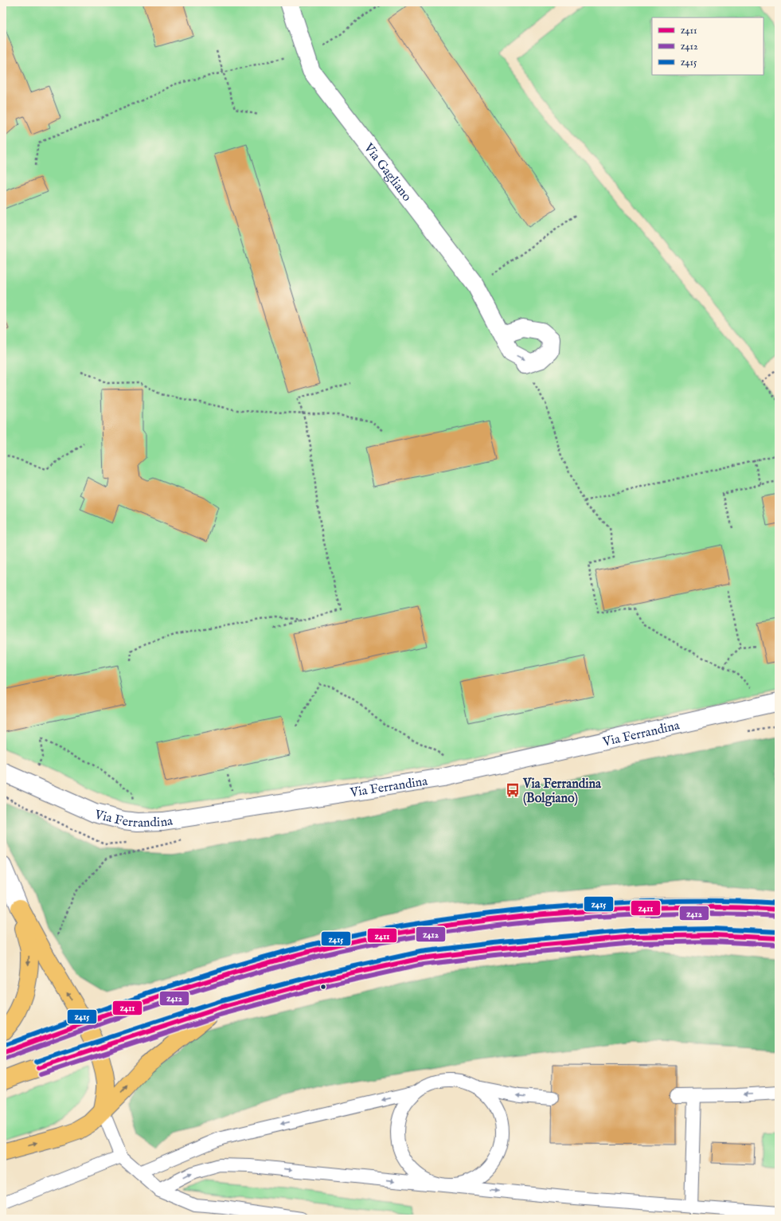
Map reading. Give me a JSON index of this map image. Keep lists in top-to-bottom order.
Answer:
{
  "streets": {
    "street": ["Via Gagliano", "Via Ferrandina"]
  },
  "places": {
    "bus stop": ["Via Ferrandina (Bolgiano)"]
  },
  "lines": ["transit line z415", "transit line z411", "transit line z412"],
  "legend": ["z411", "z412", "z415"]
}
